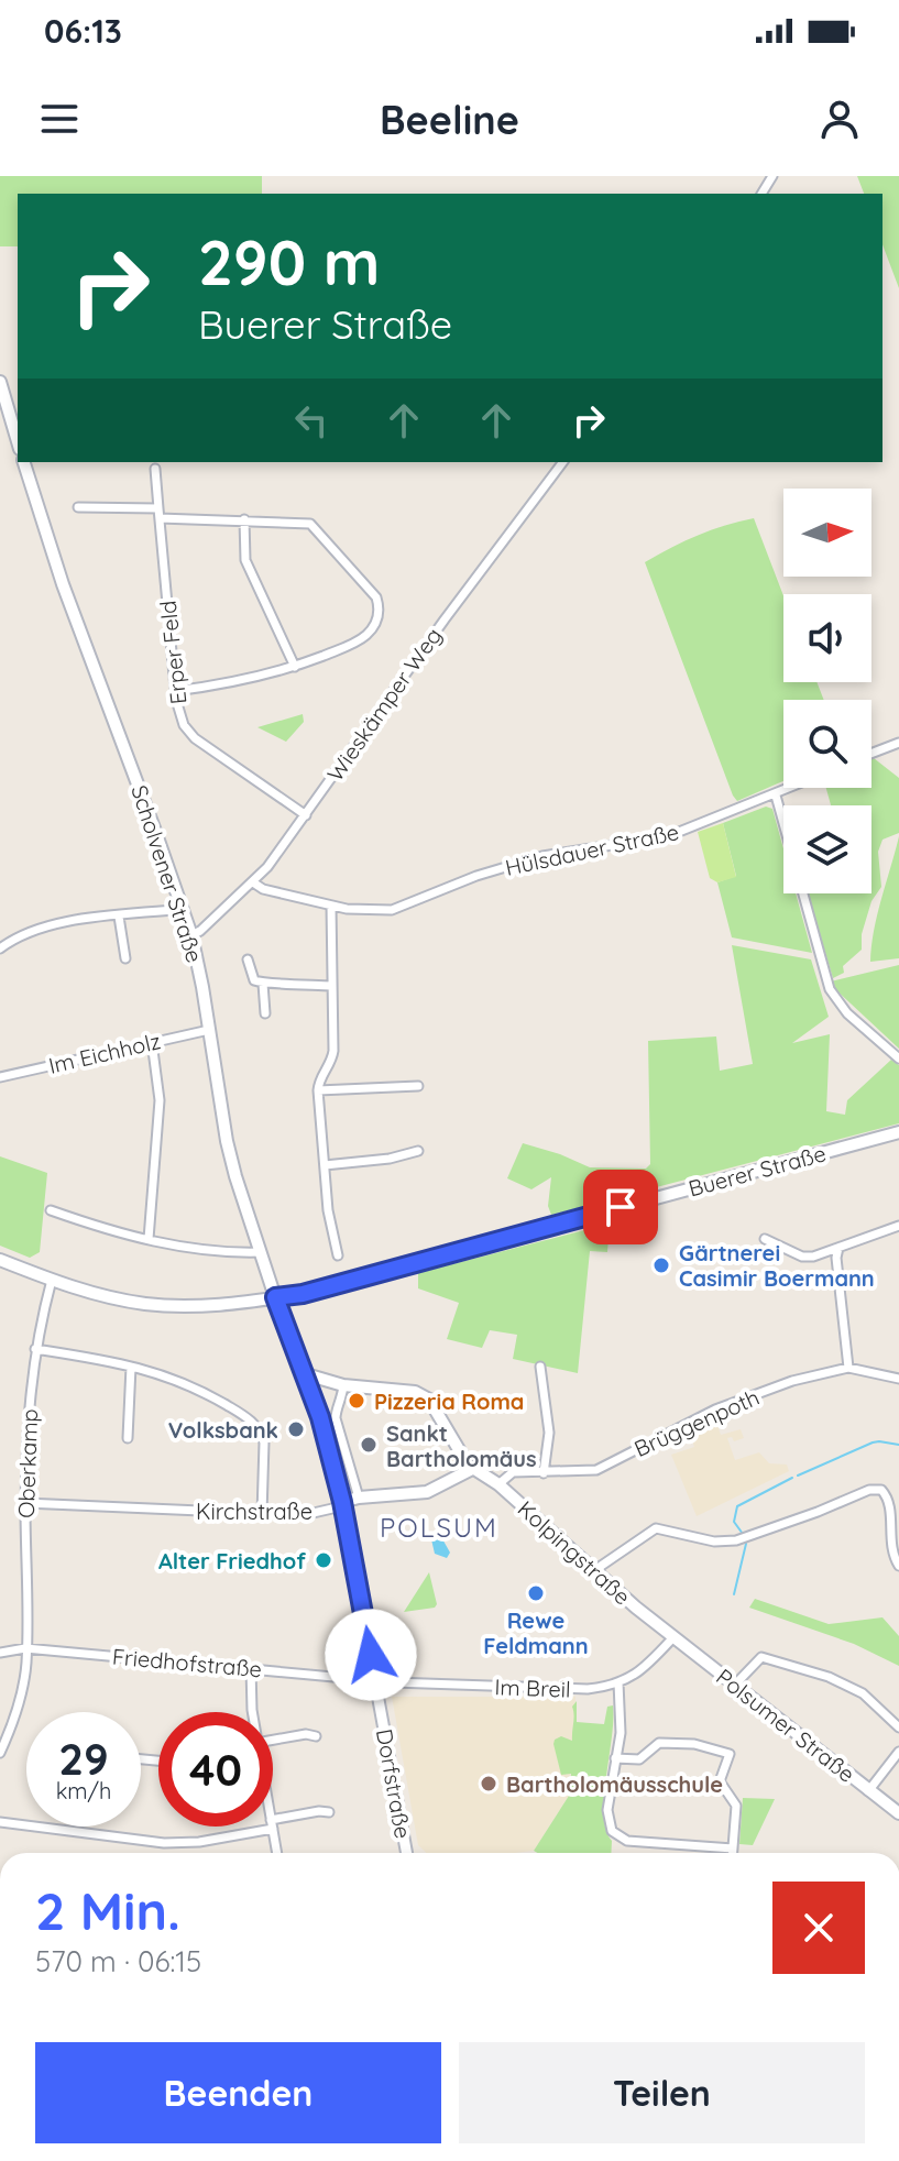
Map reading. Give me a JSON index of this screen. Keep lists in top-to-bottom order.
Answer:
{
  "streets": {
    "main road": [
      "Scholvener Straße",
      "Buerer Straße",
      "Kirchstraße",
      "Kolpingstraße",
      "Polsumer Straße",
      "Dorfstraße"
    ],
    "street": [
      "Erper Feld",
      "Wieskämper Weg",
      "Hülsdauer Straße",
      "Im Eichholz",
      "Brüggenpoth",
      "Oberkamp",
      "Friedhofstraße",
      "Im Breil"
    ]
  },
  "crossings": [
    ["Erper Feld", "Wieskämper Weg"],
    ["Wieskämper Weg", "Hülsdauer Straße"],
    ["Wieskämper Weg", "Scholvener Straße"],
    ["Scholvener Straße", "Im Eichholz"],
    ["Scholvener Straße", "Buerer Straße"],
    ["Scholvener Straße", "Dorfstraße"],
    ["Buerer Straße", "Oberkamp"],
    ["Buerer Straße", "Dorfstraße"],
    ["Brüggenpoth", "Kolpingstraße"],
    ["Oberkamp", "Kirchstraße"],
    ["Oberkamp", "Friedhofstraße"],
    ["Kirchstraße", "Kolpingstraße"],
    ["Kirchstraße", "Dorfstraße"],
    ["Kolpingstraße", "Im Breil"],
    ["Kolpingstraße", "Polsumer Straße"],
    ["Kolpingstraße", "Dorfstraße"],
    ["Friedhofstraße", "Im Breil"],
    ["Friedhofstraße", "Dorfstraße"],
    ["Im Breil", "Polsumer Straße"],
    ["Im Breil", "Dorfstraße"]
  ],
  "districts": ["POLSUM"],
  "places": [
    "Gärtnerei Casimir Boermann",
    "Pizzeria Roma",
    "Volksbank",
    "Sankt Bartholomäus",
    "Alter Friedhof",
    "Rewe Feldmann",
    "Bartholomäusschule"
  ],
  "north": "right",
  "page": {
    "status": "06:13",
    "header": "Beeline",
    "turn": ["290 m", "Buerer Straße"],
    "speed": "29 km/h",
    "limit": "40",
    "heading": ["2 Min.", "570 m · 06:15"],
    "buttons": ["Beenden", "Teilen"]
  }
}
